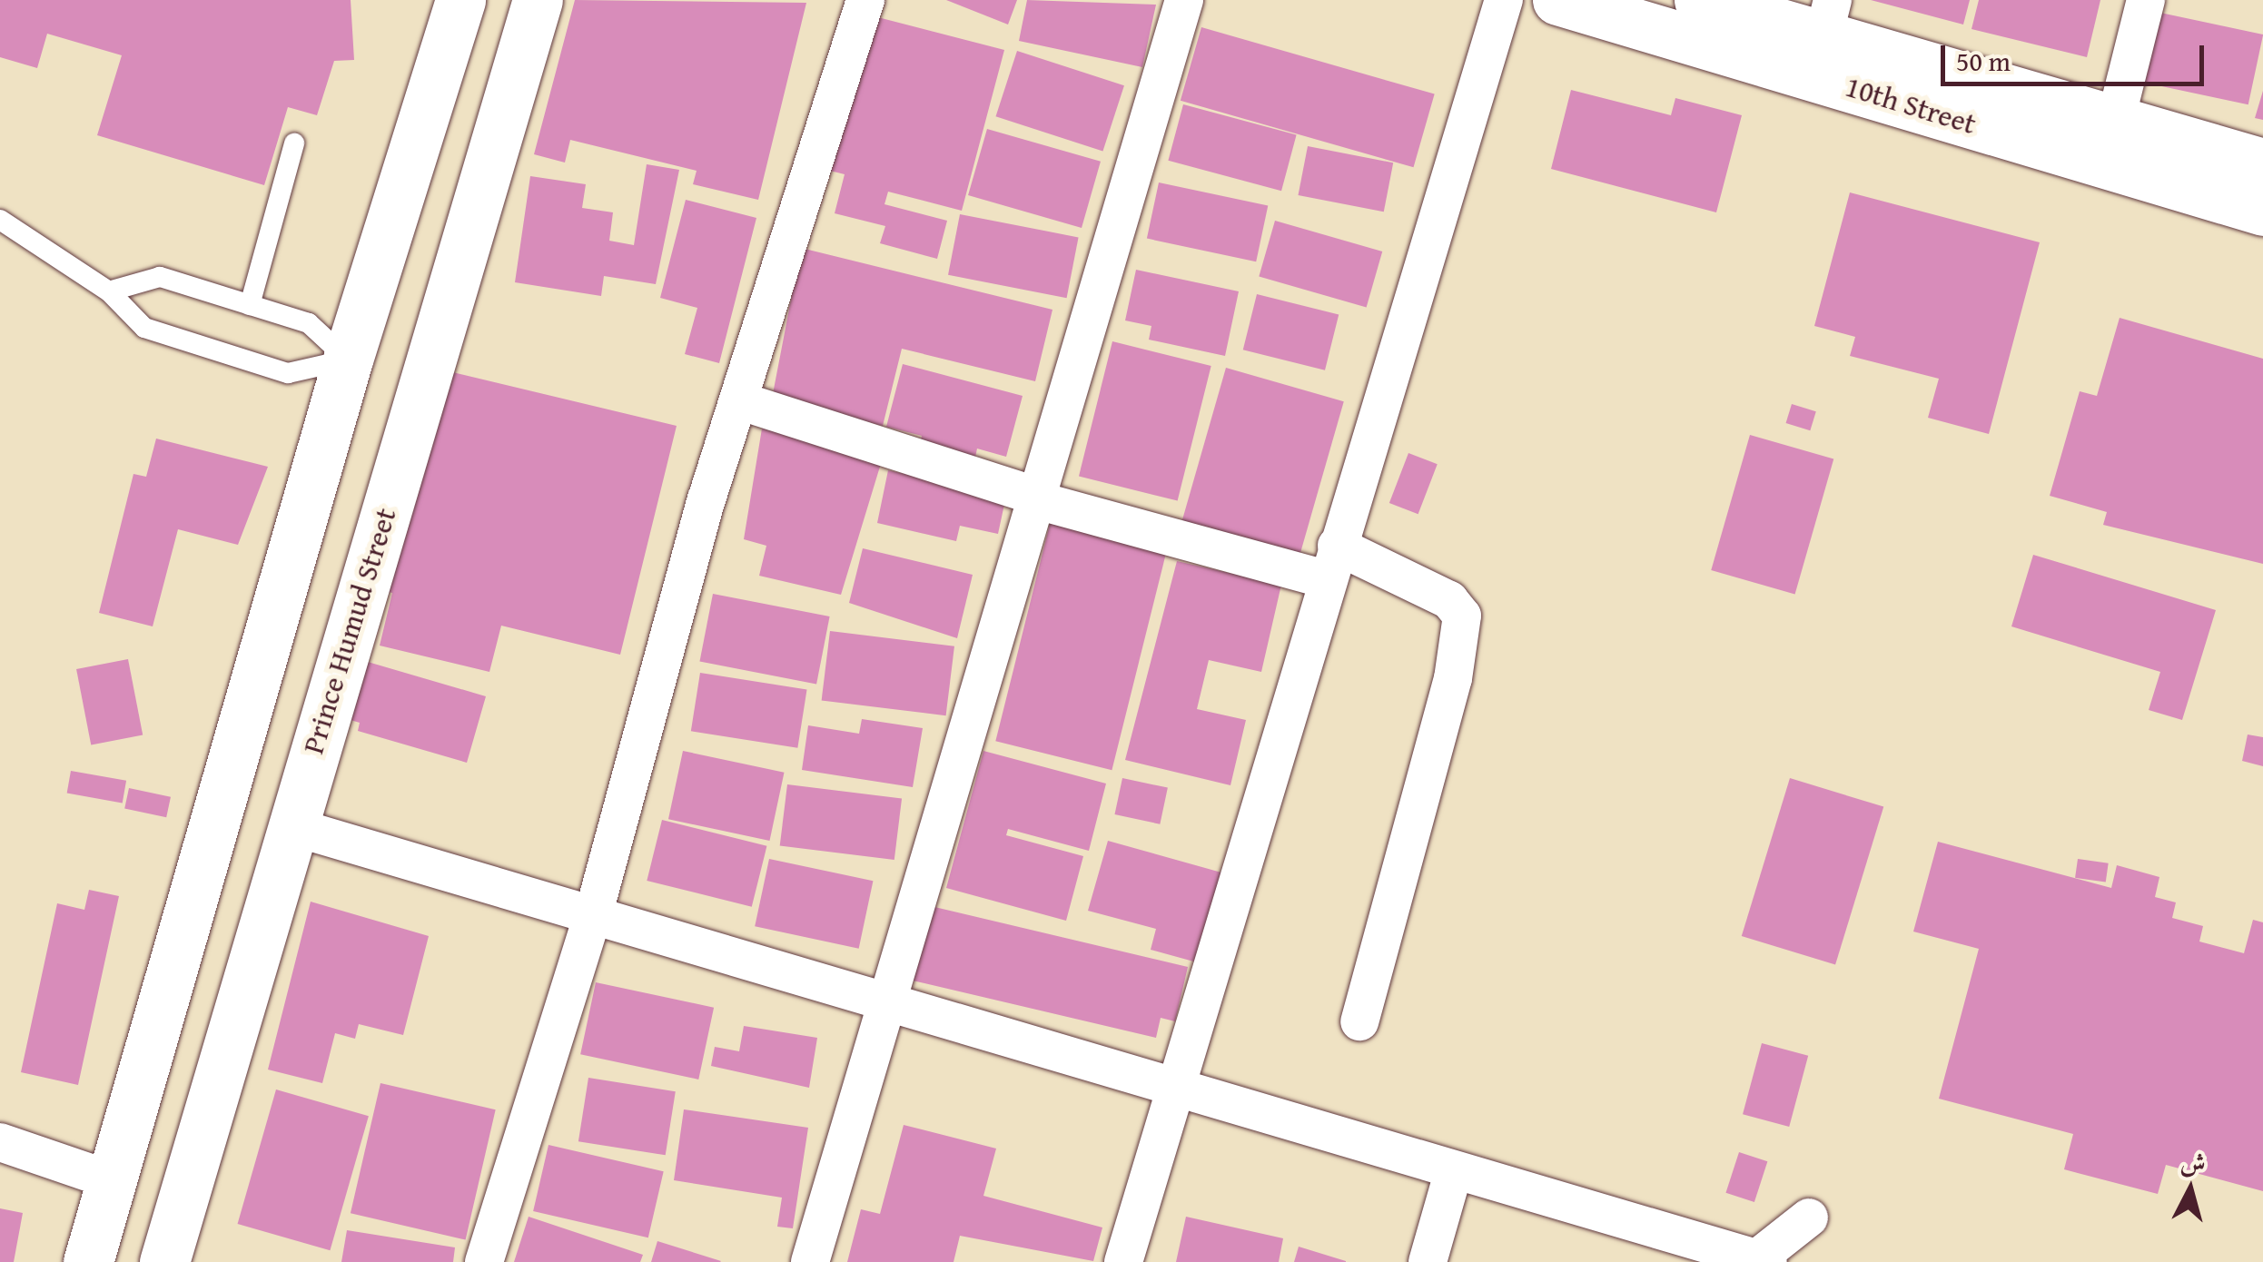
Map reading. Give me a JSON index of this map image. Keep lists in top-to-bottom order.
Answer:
{
  "streets": {
    "street": ["10th Street", "Prince Humud Street"]
  },
  "scale_bar": "50 m",
  "north": "top"
}
